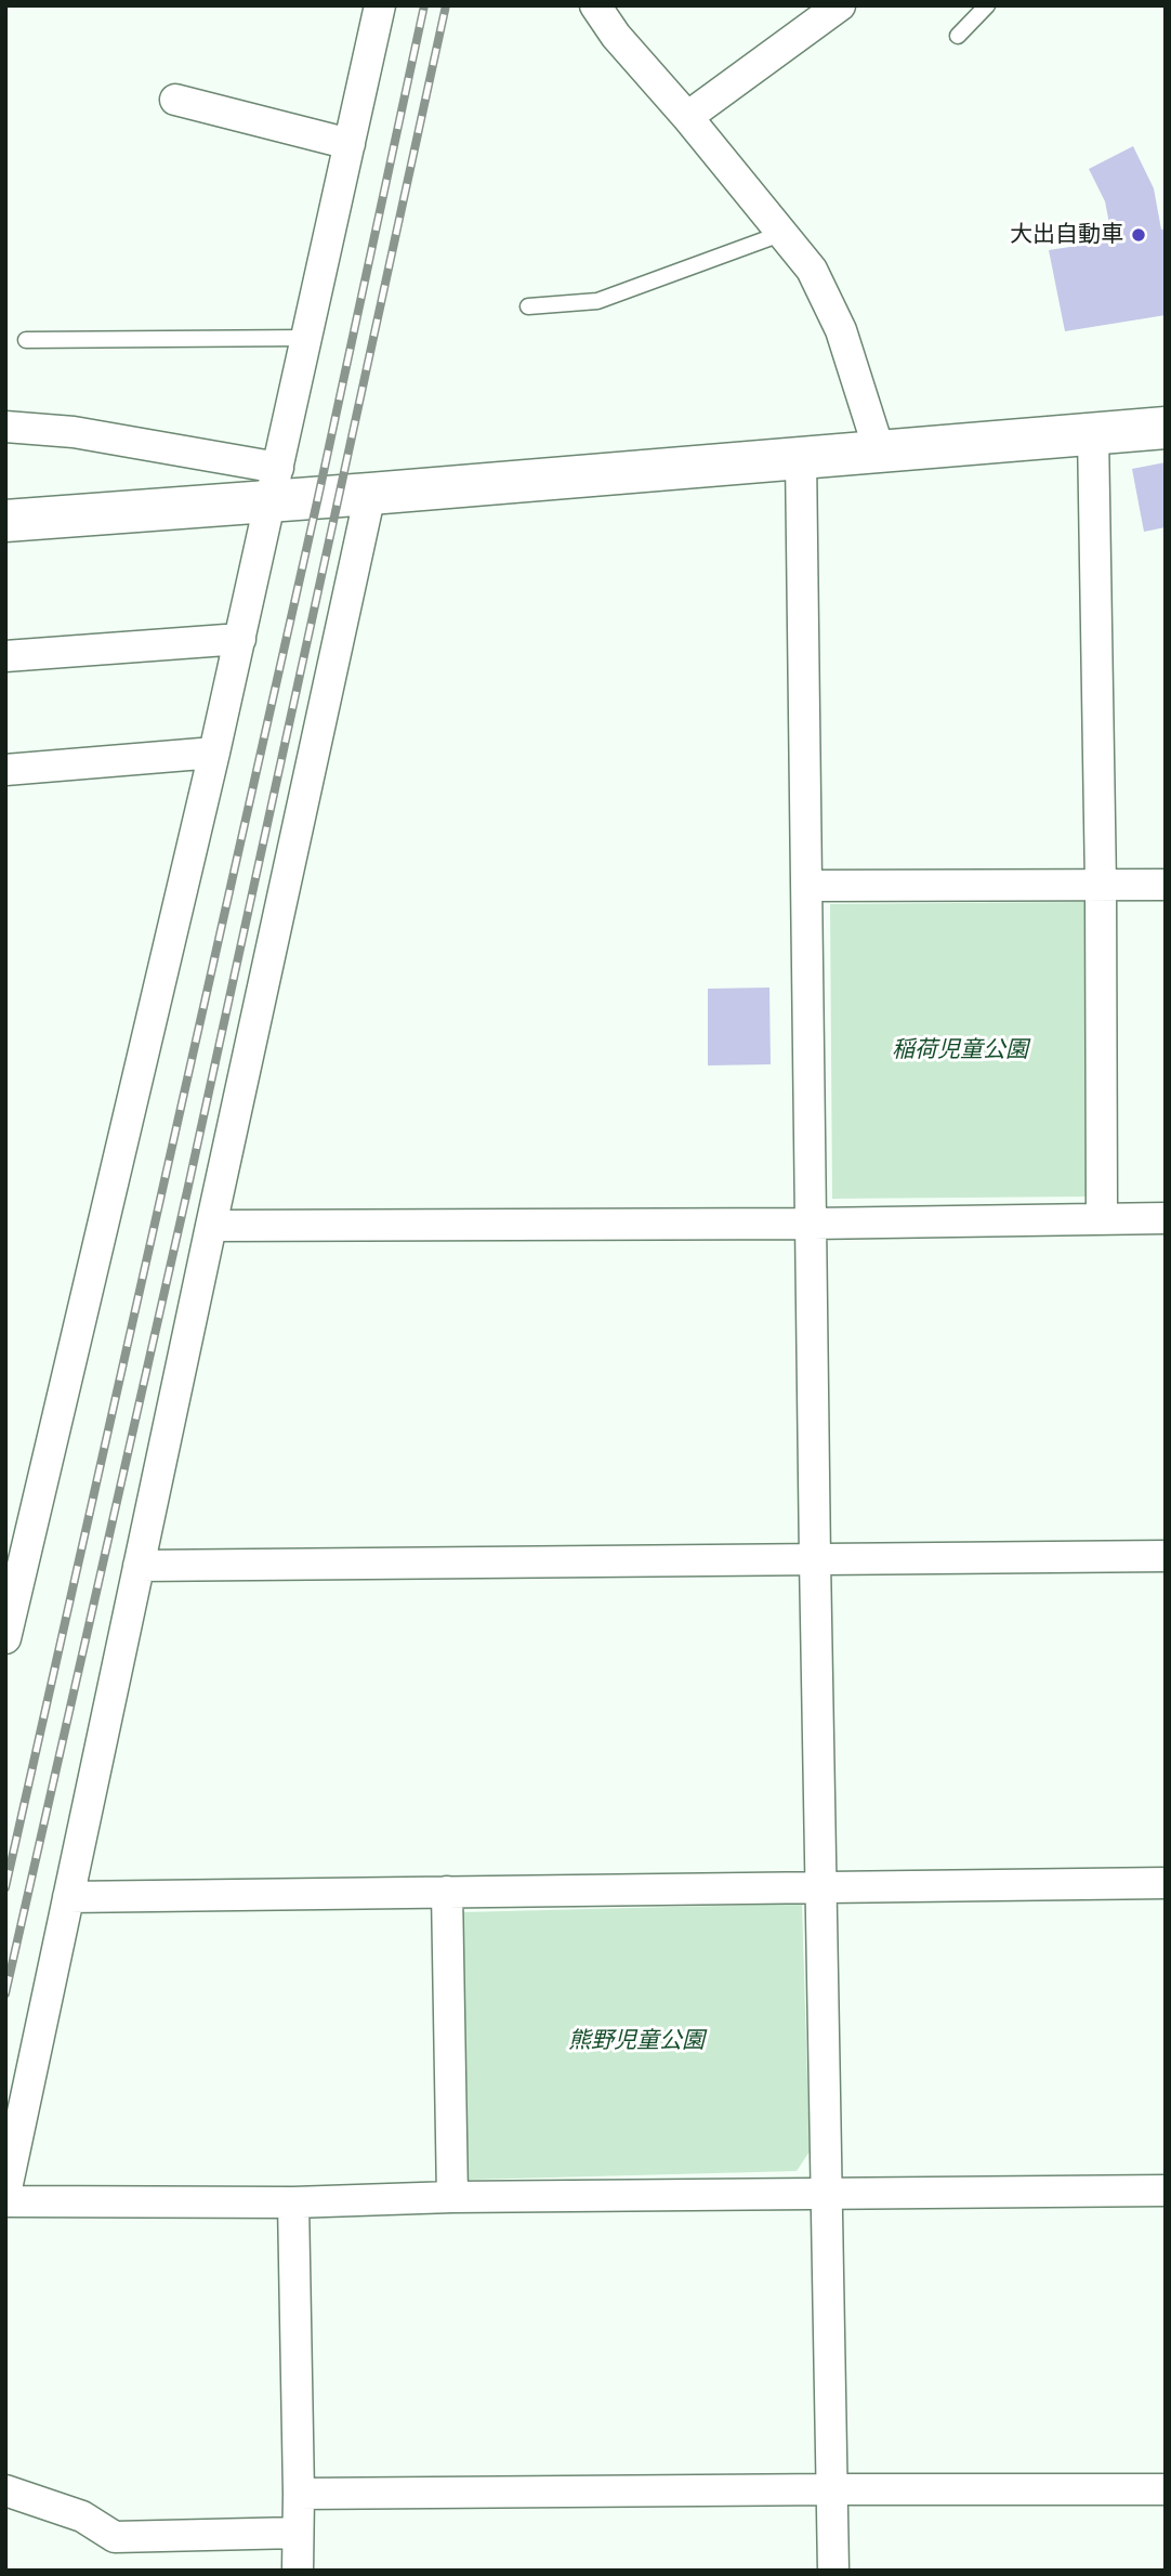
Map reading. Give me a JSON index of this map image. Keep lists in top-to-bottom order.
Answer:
{
  "parks": ["稲荷児童公園", "熊野児童公園"],
  "places": ["大出自動車"]
}
